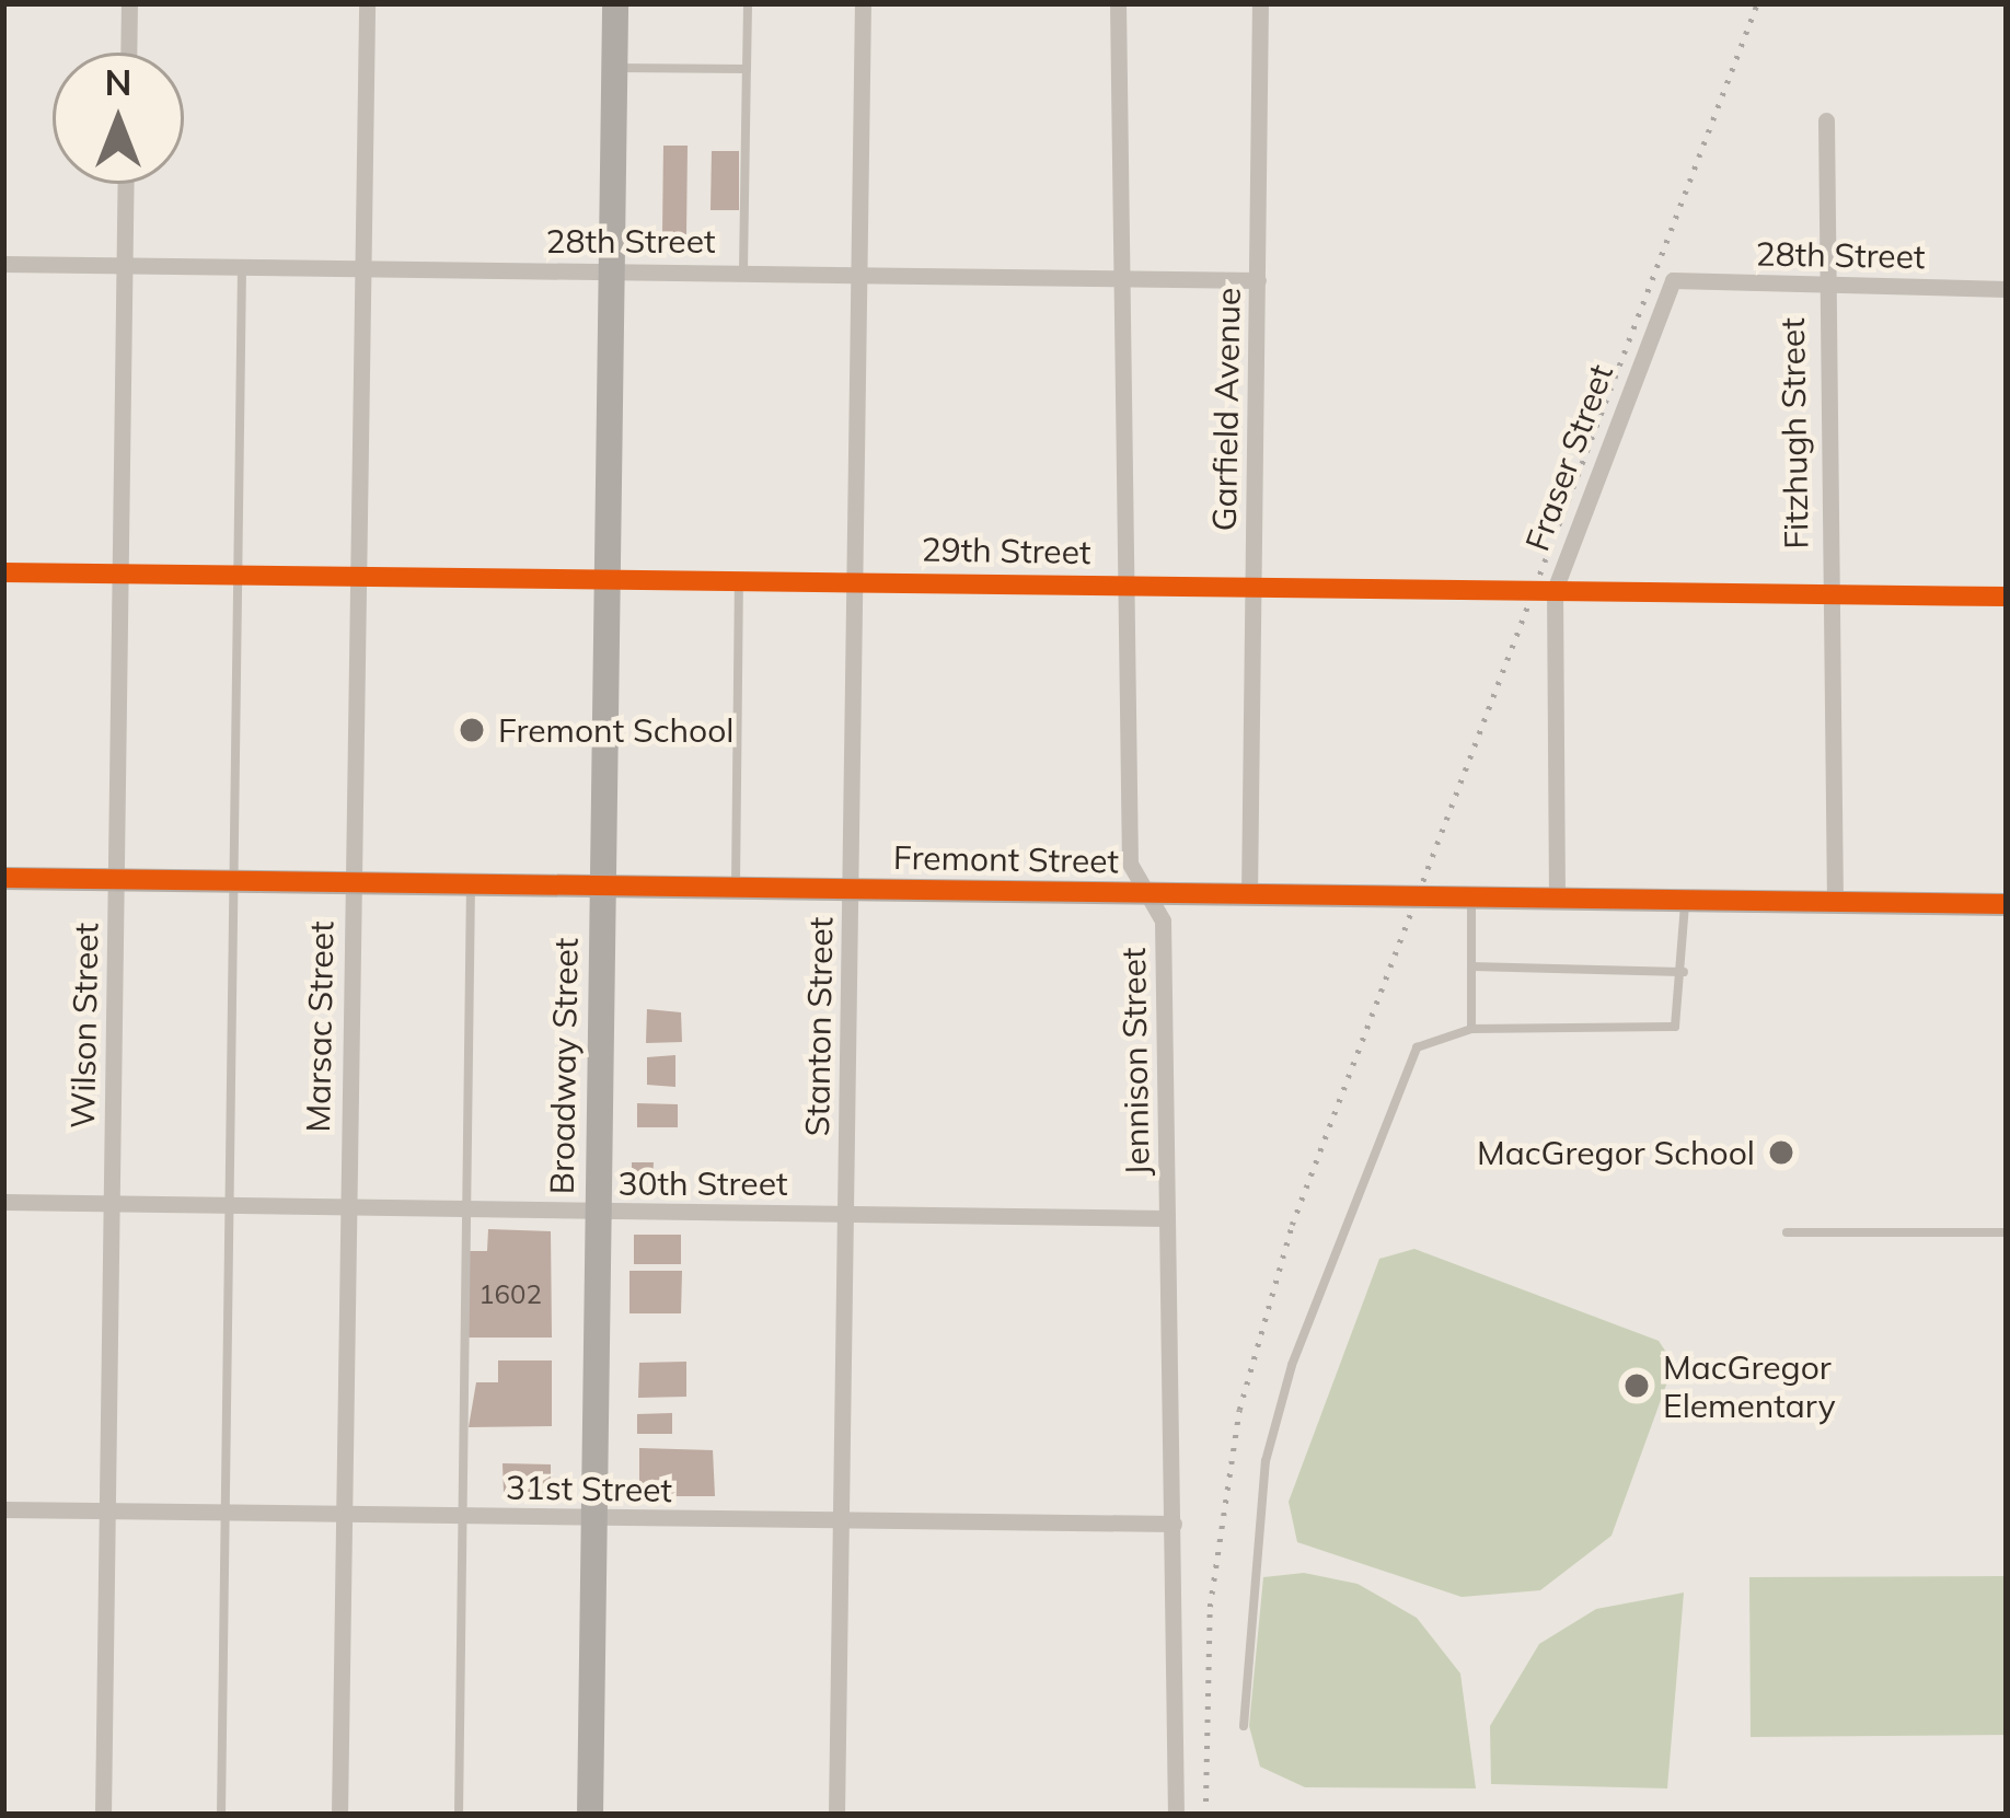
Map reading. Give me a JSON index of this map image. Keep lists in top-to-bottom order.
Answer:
{
  "streets": {
    "main road": ["Broadway Street"],
    "street": [
      "28th Street",
      "Garfield Avenue",
      "Fitzhugh Street",
      "Fraser Street",
      "29th Street",
      "Fremont Street",
      "Wilson Street",
      "Marsac Street",
      "Stanton Street",
      "Jennison Street",
      "30th Street",
      "31st Street"
    ]
  },
  "crossings": [
    ["28th Street", "Garfield Avenue"],
    ["28th Street", "Fitzhugh Street"],
    ["28th Street", "Fraser Street"],
    ["28th Street", "Wilson Street"],
    ["28th Street", "Marsac Street"],
    ["28th Street", "Stanton Street"],
    ["28th Street", "Jennison Street"],
    ["28th Street", "Broadway Street"],
    ["Garfield Avenue", "29th Street"],
    ["Garfield Avenue", "Fremont Street"],
    ["Fitzhugh Street", "29th Street"],
    ["Fitzhugh Street", "Fremont Street"],
    ["Fraser Street", "29th Street"],
    ["Fraser Street", "Fremont Street"],
    ["29th Street", "Wilson Street"],
    ["29th Street", "Marsac Street"],
    ["29th Street", "Stanton Street"],
    ["29th Street", "Jennison Street"],
    ["29th Street", "Broadway Street"],
    ["Fremont Street", "Wilson Street"],
    ["Fremont Street", "Marsac Street"],
    ["Fremont Street", "Stanton Street"],
    ["Fremont Street", "Jennison Street"],
    ["Fremont Street", "Broadway Street"],
    ["Wilson Street", "30th Street"],
    ["Wilson Street", "31st Street"],
    ["Marsac Street", "30th Street"],
    ["Marsac Street", "31st Street"],
    ["Stanton Street", "30th Street"],
    ["Stanton Street", "31st Street"],
    ["Jennison Street", "30th Street"],
    ["Jennison Street", "31st Street"],
    ["Broadway Street", "30th Street"],
    ["Broadway Street", "31st Street"]
  ],
  "places": ["Fremont School", "MacGregor School", "MacGregor Elementary"],
  "house_numbers": ["1602"],
  "north": "top"
}
